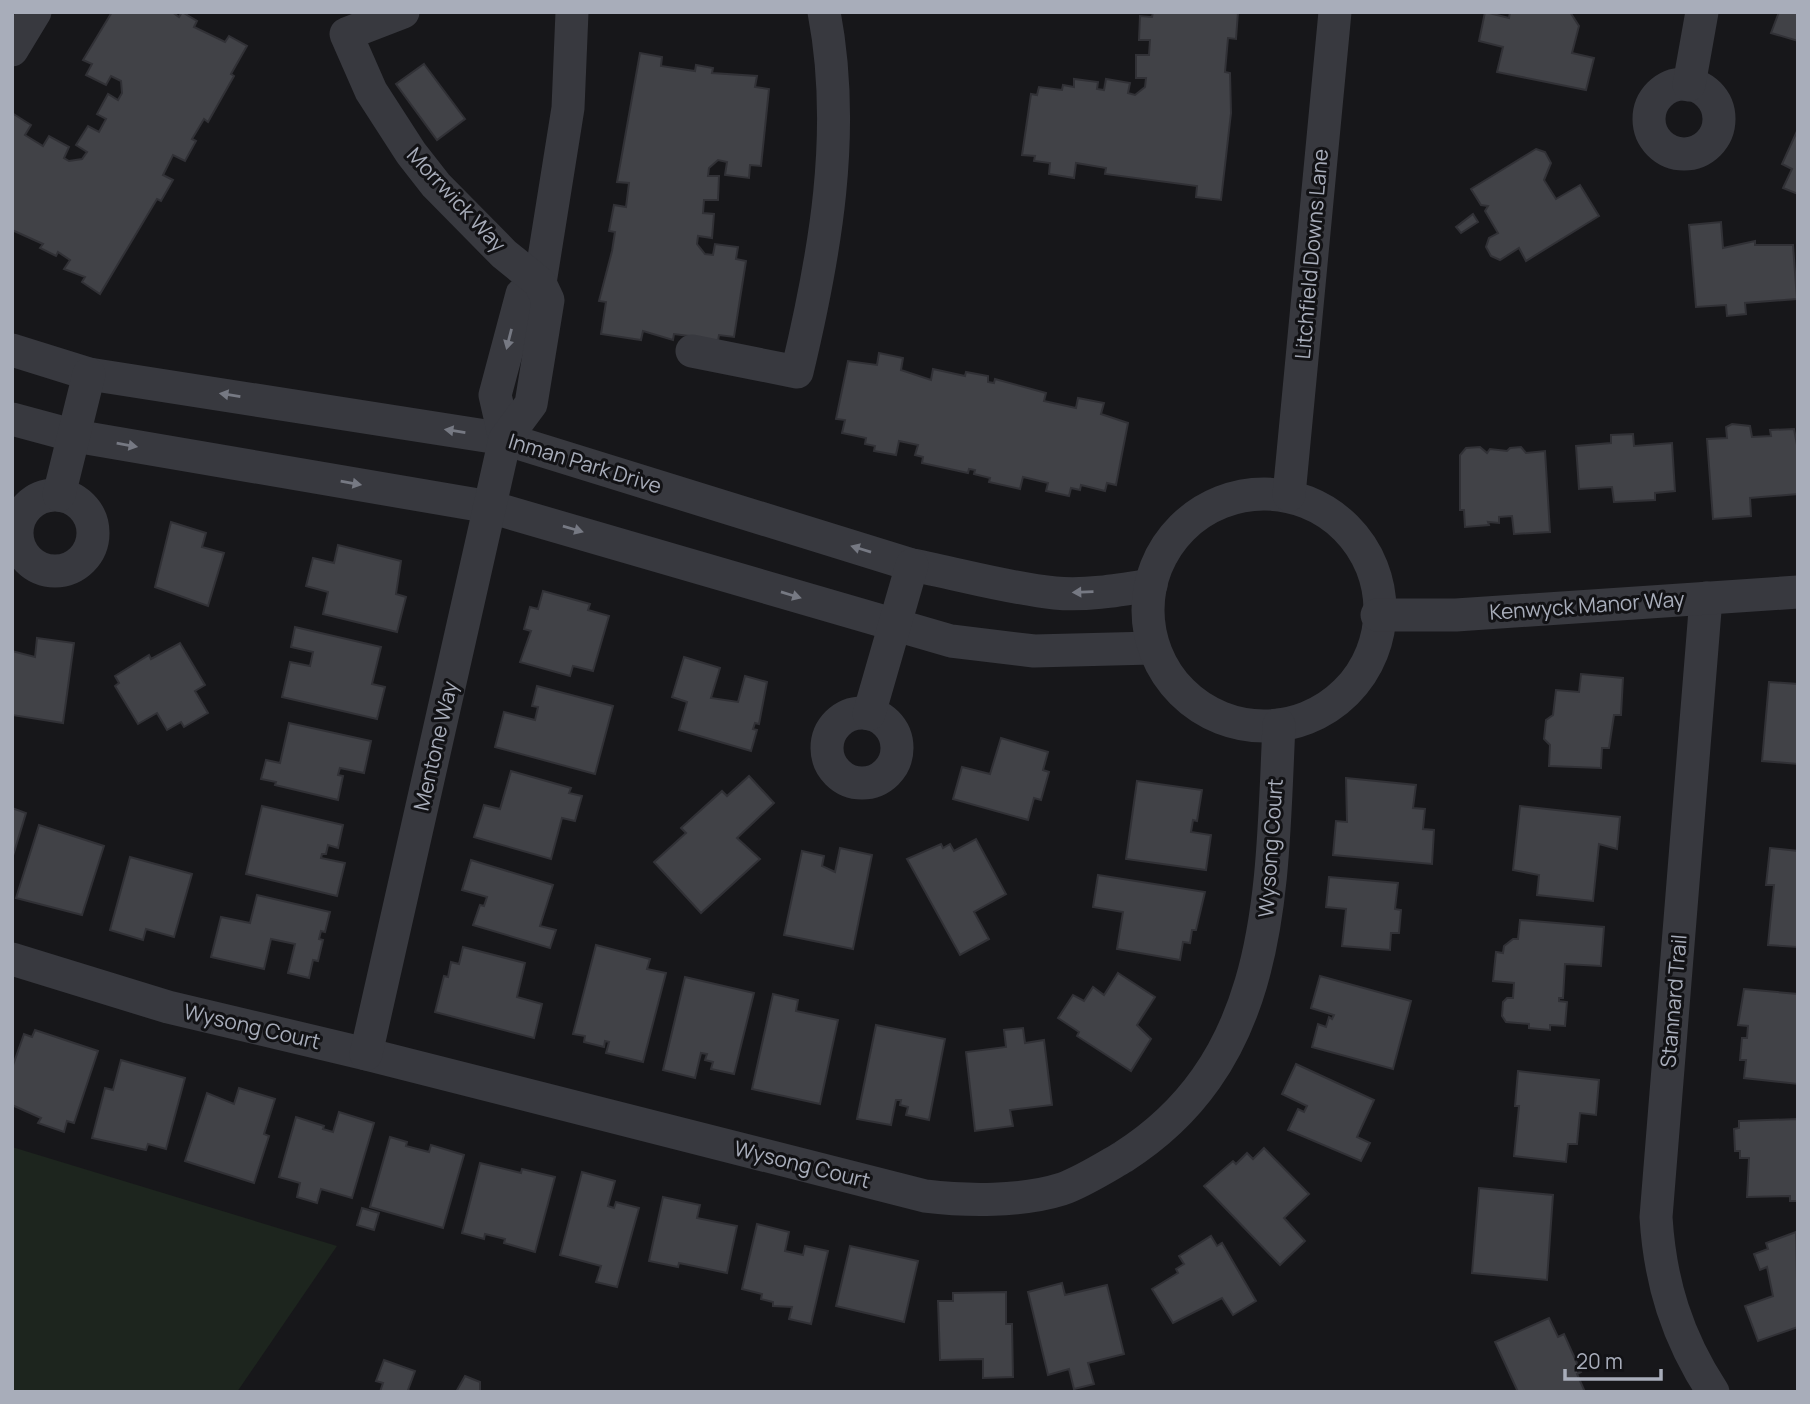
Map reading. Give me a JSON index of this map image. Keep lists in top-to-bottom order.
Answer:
{
  "streets": {
    "street": [
      "Morrwick Way",
      "Litchfield Downs Lane",
      "Inman Park Drive",
      "Kenwyck Manor Way",
      "Mentone Way",
      "Wysong Court",
      "Stannard Trail"
    ]
  },
  "crossings": [
    ["Litchfield Downs Lane", "Inman Park Drive"],
    ["Litchfield Downs Lane", "Kenwyck Manor Way"],
    ["Litchfield Downs Lane", "Wysong Court"],
    ["Inman Park Drive", "Kenwyck Manor Way"],
    ["Inman Park Drive", "Mentone Way"],
    ["Inman Park Drive", "Wysong Court"],
    ["Kenwyck Manor Way", "Wysong Court"],
    ["Kenwyck Manor Way", "Stannard Trail"],
    ["Mentone Way", "Wysong Court"]
  ],
  "scale_bar": "20 m"
}
